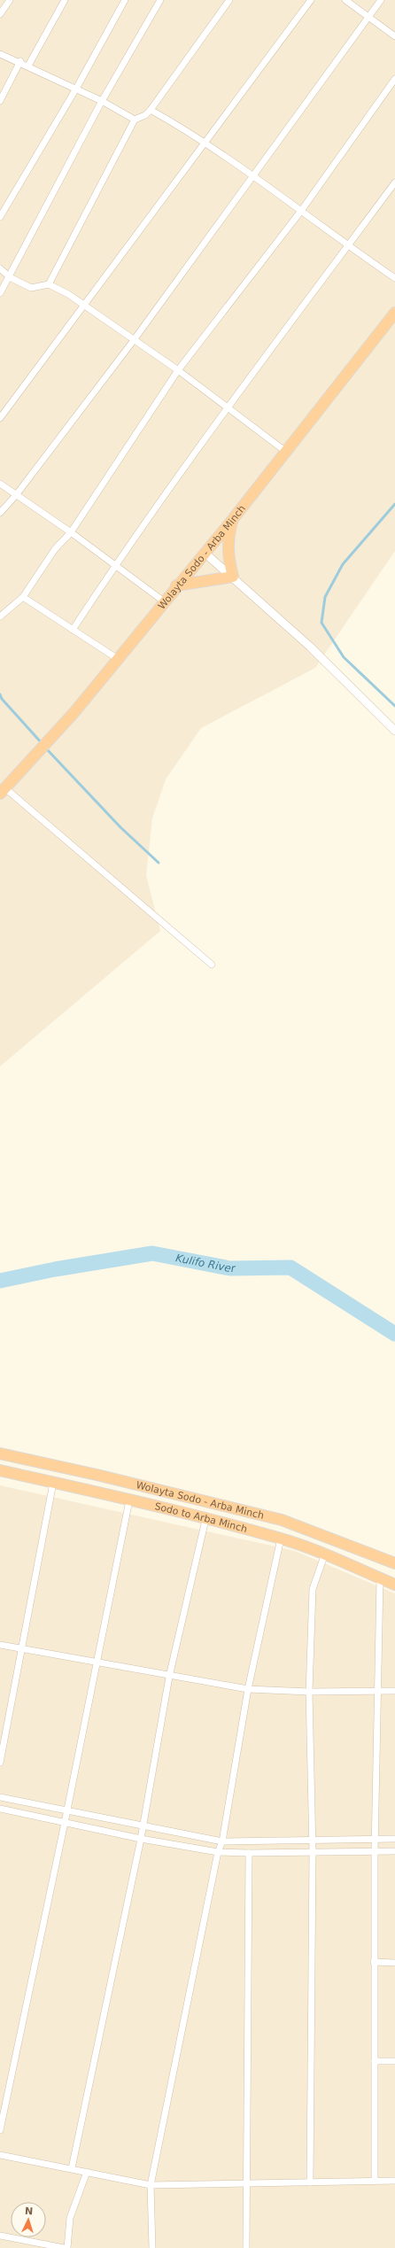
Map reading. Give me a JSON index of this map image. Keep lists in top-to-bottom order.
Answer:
{
  "streets": {
    "highway": ["Wolayta Sodo - Arba Minch", "Sodo to Arba Minch"]
  },
  "water": ["Kulifo River"],
  "north": "top"
}
